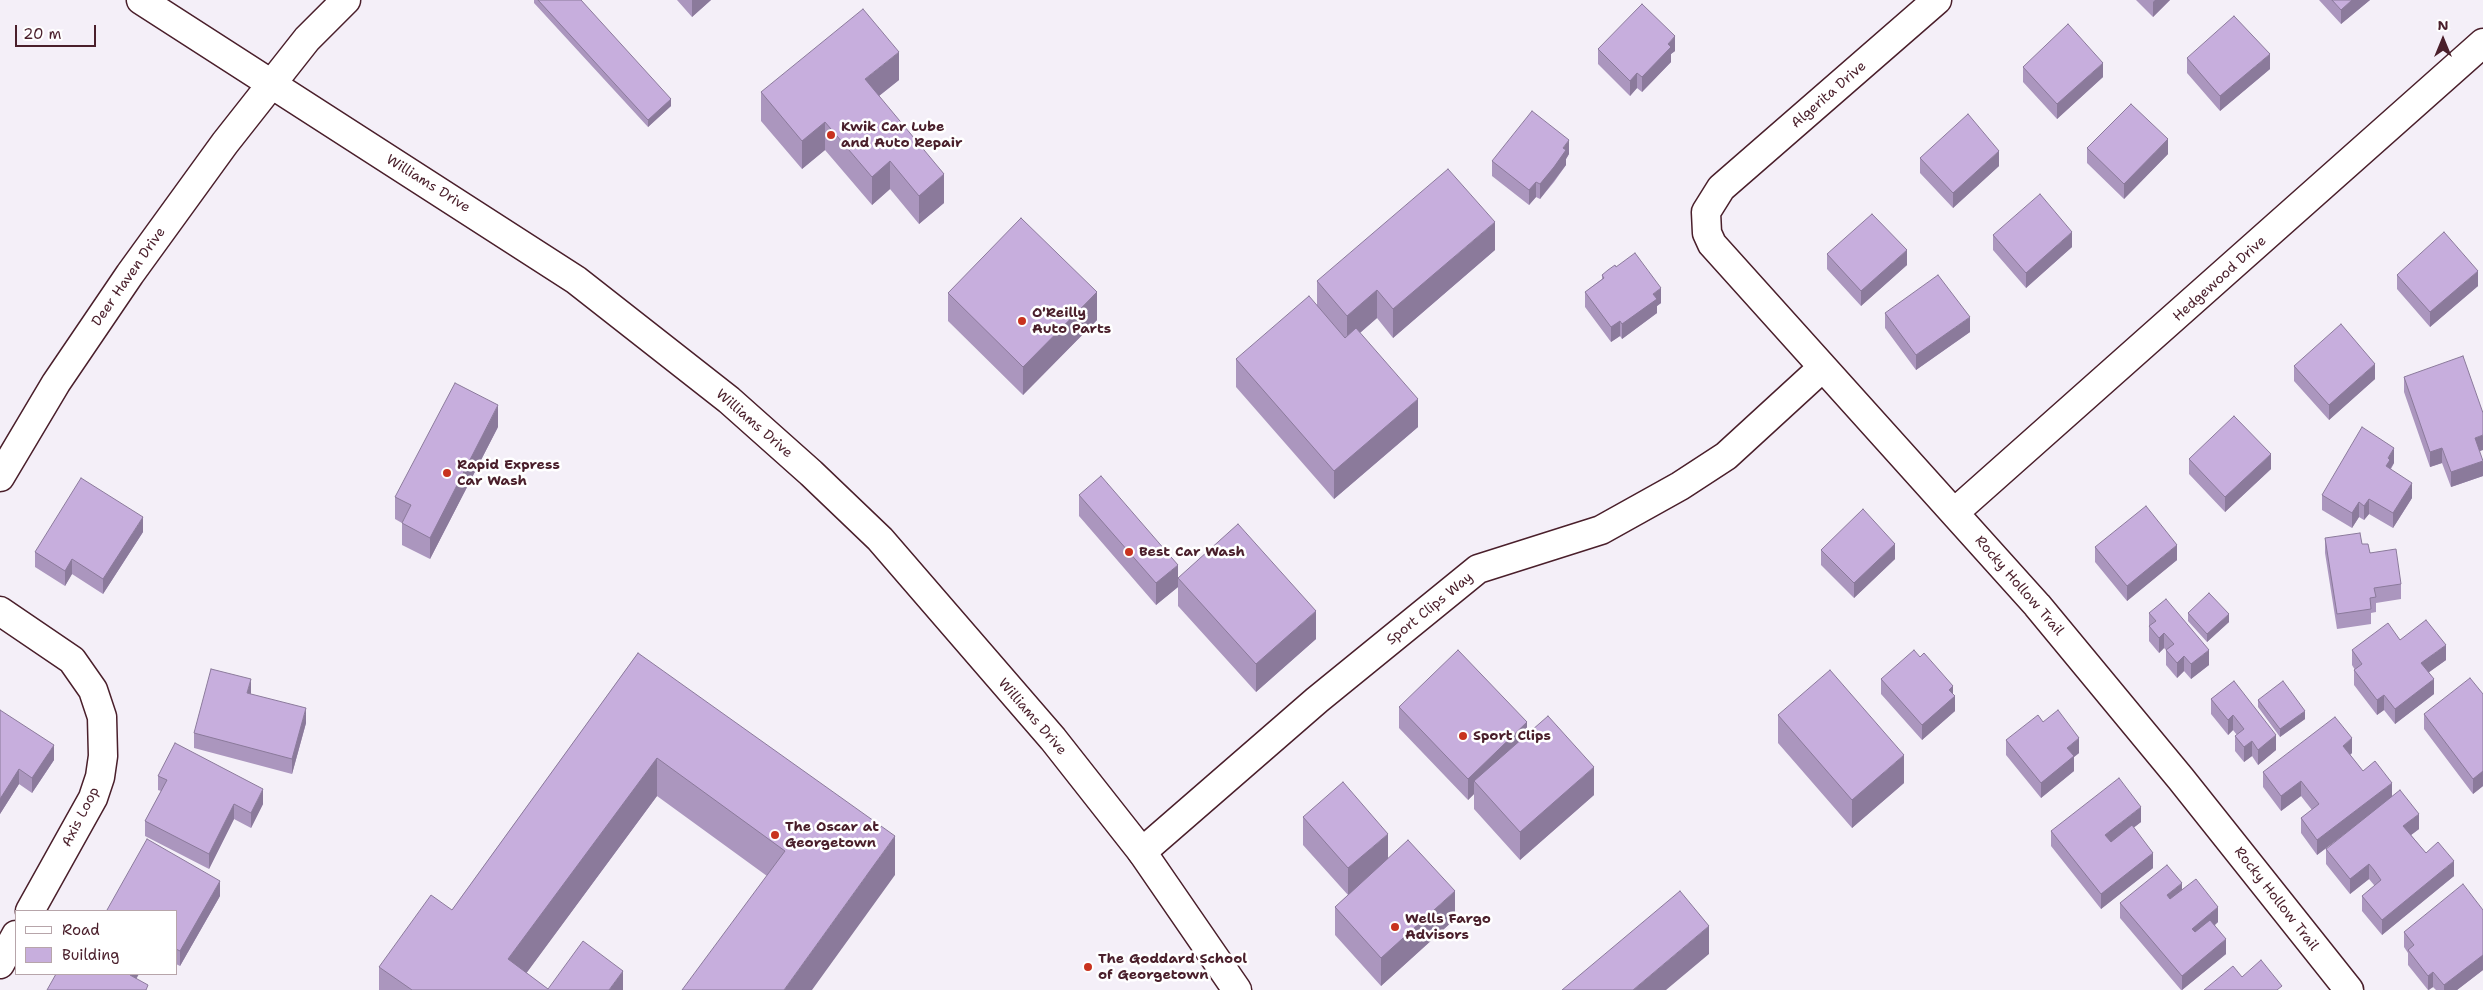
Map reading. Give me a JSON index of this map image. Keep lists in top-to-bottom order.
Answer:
{
  "streets": {
    "street": [
      "Algerita Drive",
      "Williams Drive",
      "Deer Haven Drive",
      "Hedgewood Drive",
      "Rocky Hollow Trail",
      "Sport Clips Way",
      "Axis Loop"
    ]
  },
  "crossings": [
    ["Algerita Drive", "Rocky Hollow Trail"],
    ["Williams Drive", "Deer Haven Drive"],
    ["Williams Drive", "Sport Clips Way"],
    ["Hedgewood Drive", "Rocky Hollow Trail"],
    ["Rocky Hollow Trail", "Sport Clips Way"]
  ],
  "places": [
    "Kwik Car Lube and Auto Repair",
    "O'Reilly Auto Parts",
    "Rapid Express Car Wash",
    "Best Car Wash",
    "Sport Clips",
    "The Oscar at Georgetown",
    "Wells Fargo Advisors",
    "The Goddard School of Georgetown"
  ],
  "legend": ["Road", "Building"],
  "scale_bar": "20 m",
  "north": "top"
}
